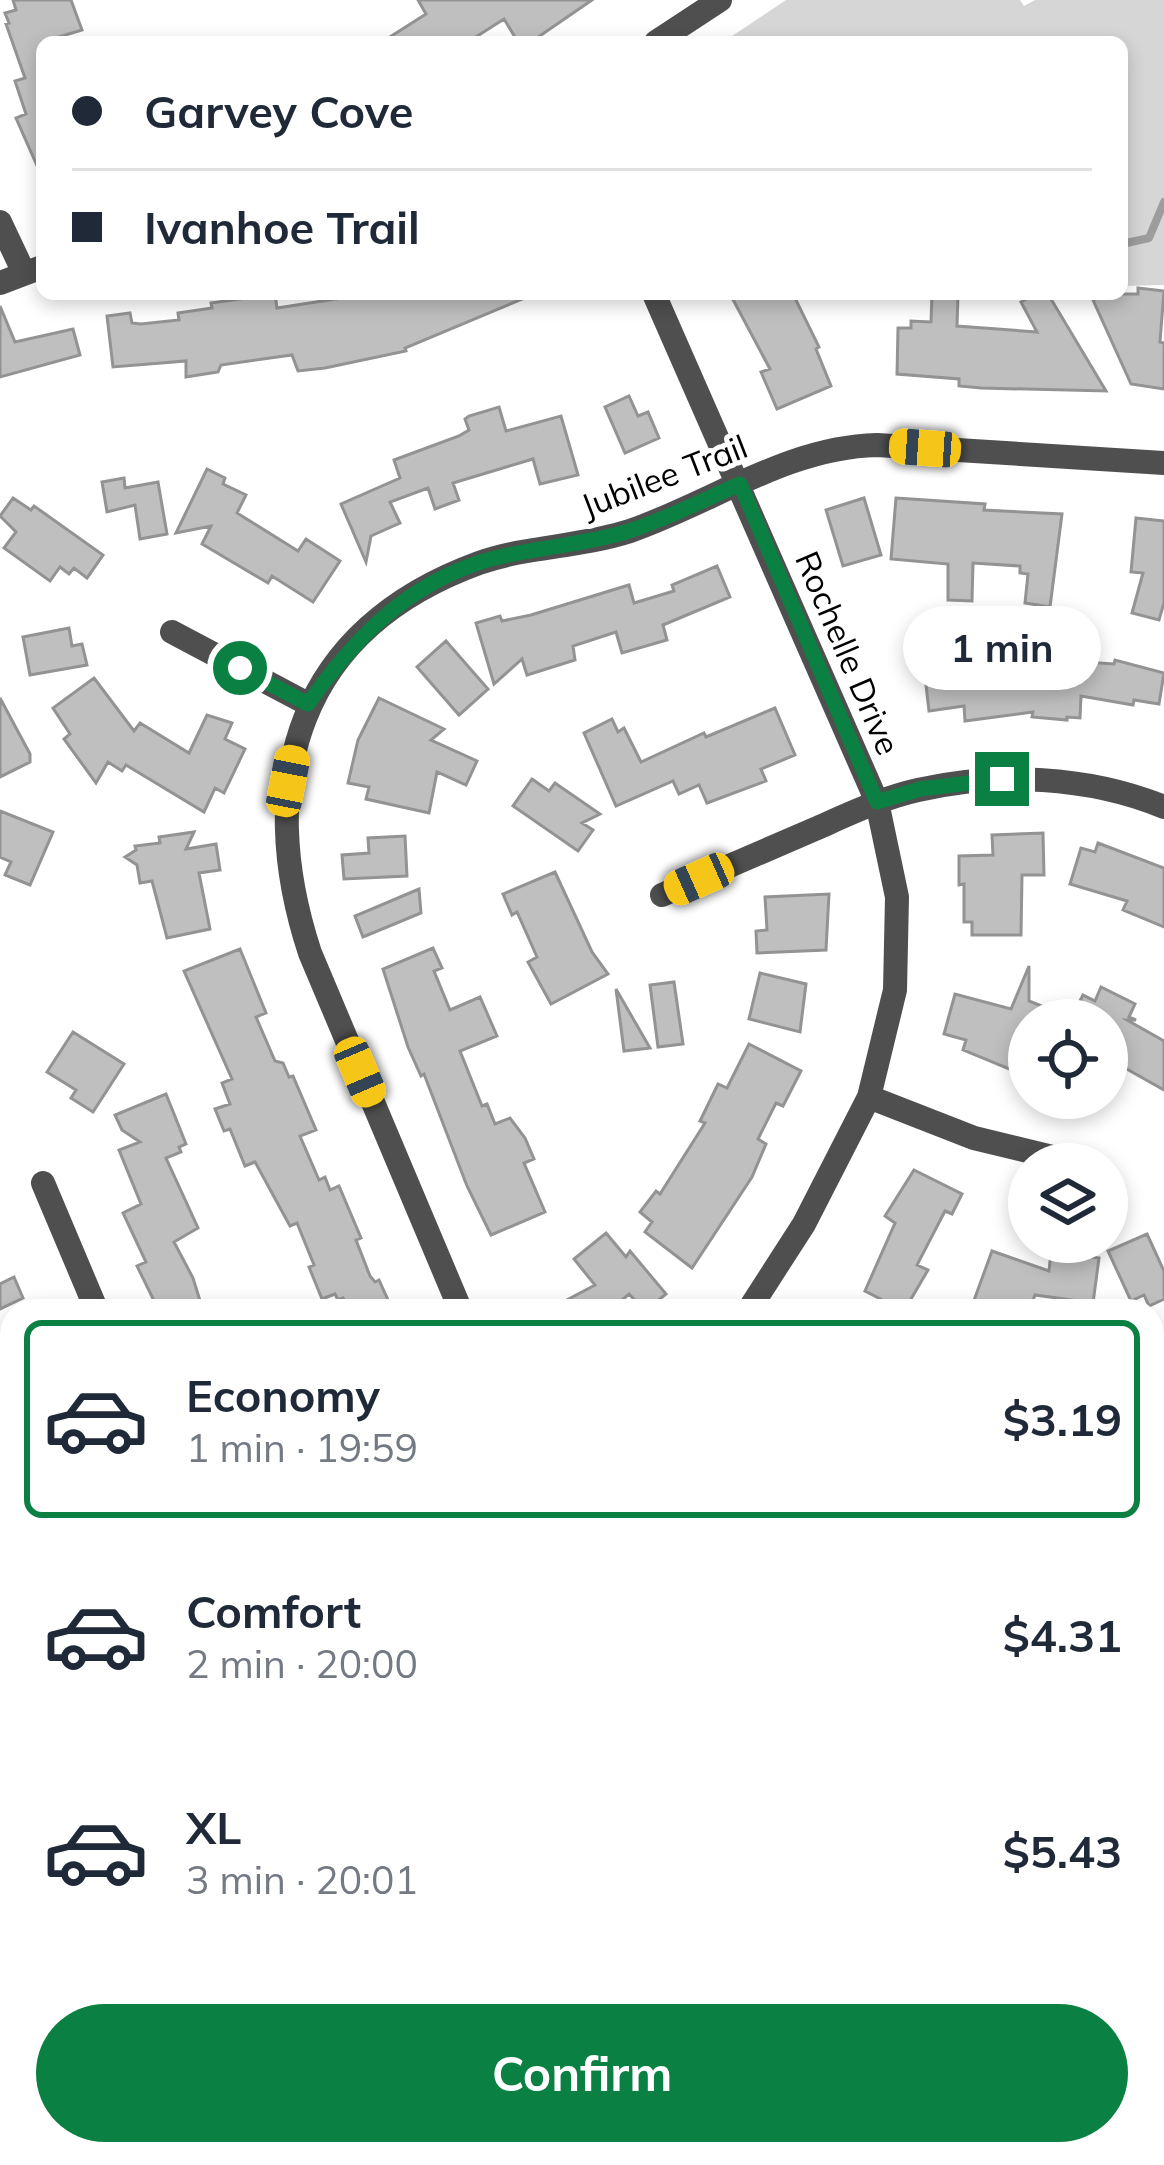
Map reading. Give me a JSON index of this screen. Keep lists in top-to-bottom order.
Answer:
{
  "streets": {
    "street": ["Jubilee Trail", "Rochelle Drive"]
  },
  "crossings": [
    ["Jubilee Trail", "Rochelle Drive"]
  ],
  "page": {
    "banner": ["Garvey Cove", "Ivanhoe Trail"],
    "bubble": "1 min",
    "list": [
      {
        "name": "Economy",
        "note": "1 min · 19:59",
        "value": "$3.19"
      },
      {
        "name": "Comfort",
        "note": "2 min · 20:00",
        "value": "$4.31"
      },
      {
        "name": "XL",
        "note": "3 min · 20:01",
        "value": "$5.43"
      }
    ],
    "buttons": "Confirm"
  }
}
